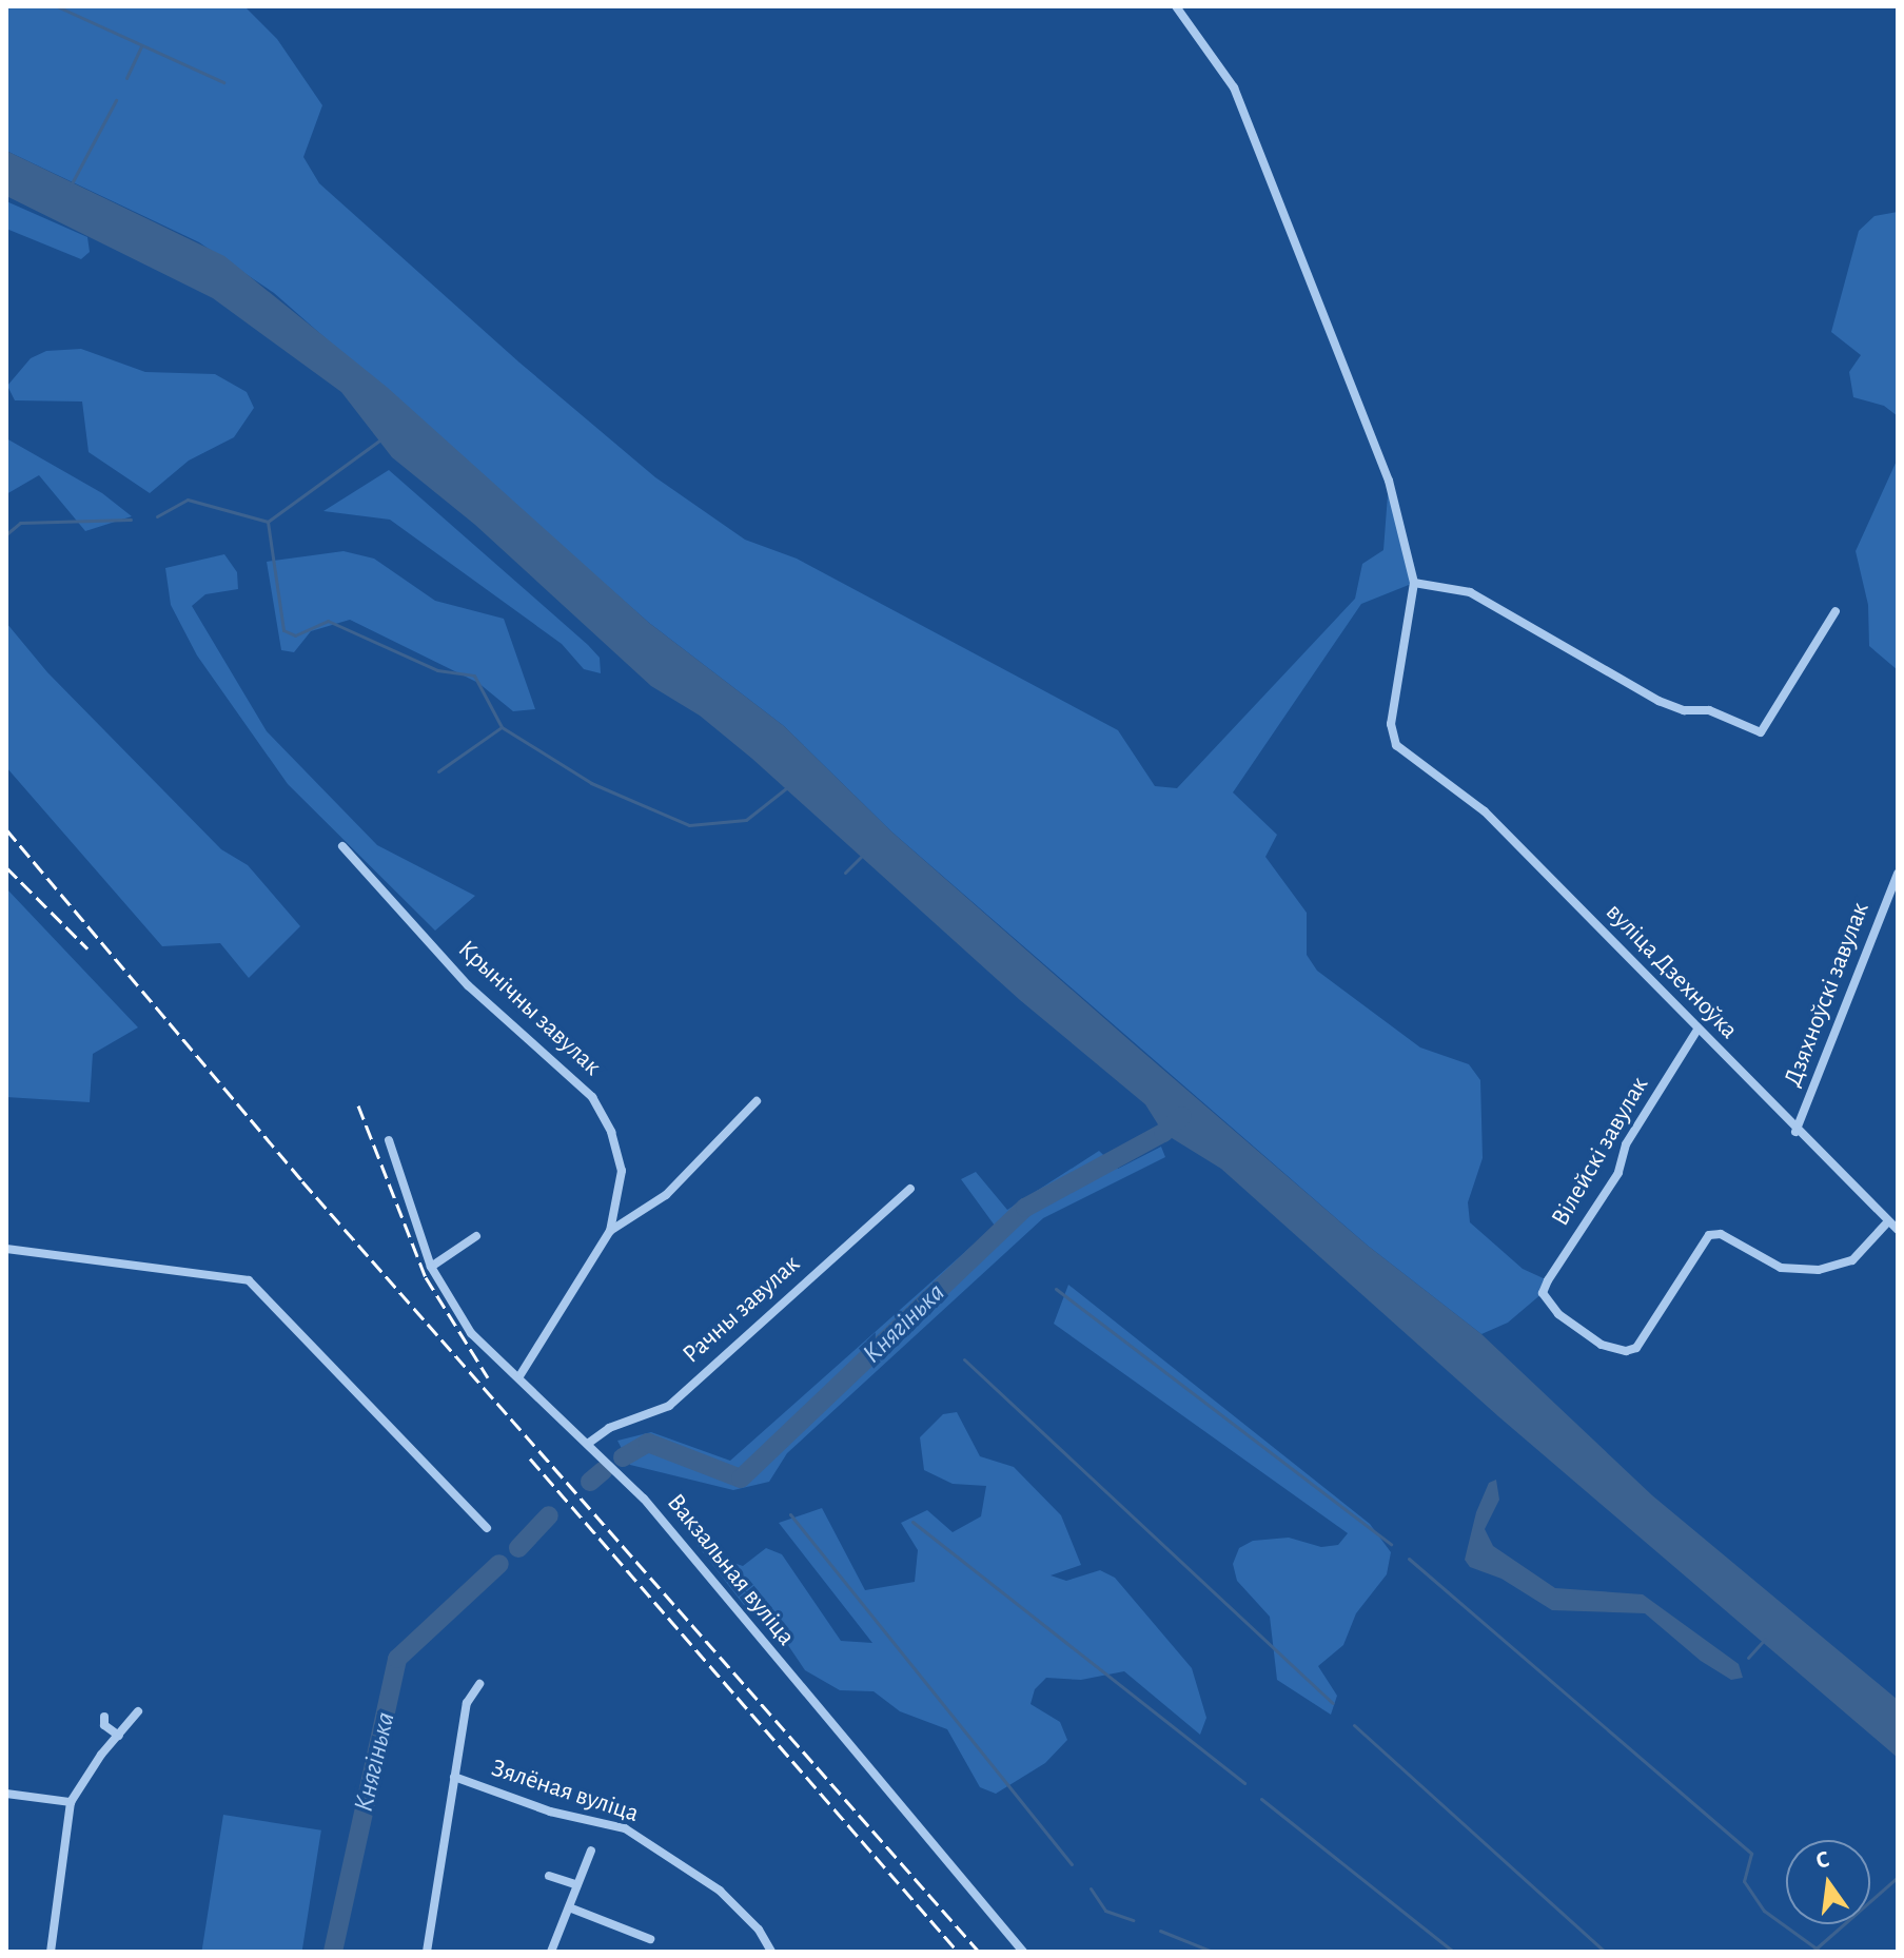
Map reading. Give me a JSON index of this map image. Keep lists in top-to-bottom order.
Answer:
{
  "streets": {
    "street": [
      "вуліца Дзехноўка",
      "Дзяхноўскі завулак",
      "Крынічны завулак",
      "Вілейскі завулак",
      "Рачны завулак",
      "Вакзальная вуліца",
      "Зялёная вуліца"
    ]
  },
  "crossings": [
    ["вуліца Дзехноўка", "Дзяхноўскі завулак"],
    ["вуліца Дзехноўка", "Вілейскі завулак"],
    ["Рачны завулак", "Вакзальная вуліца"]
  ],
  "water": ["Княгінька"],
  "north": "top"
}
